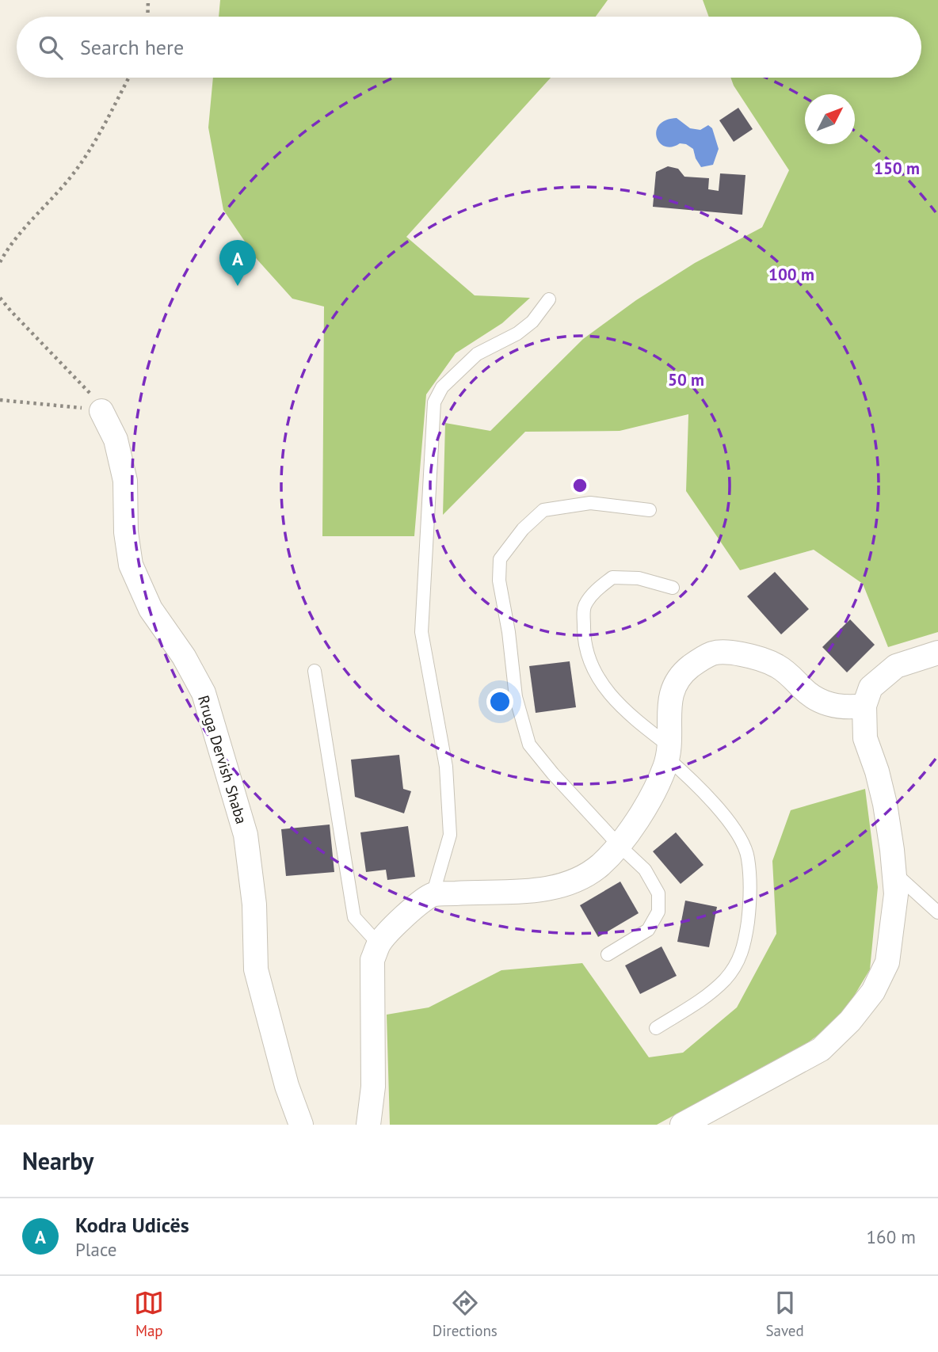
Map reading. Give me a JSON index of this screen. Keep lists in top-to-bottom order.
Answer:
{
  "streets": {
    "street": ["Rruga Dervish Shaba"]
  },
  "north": "top right",
  "page": {
    "search": "Search here",
    "pins": "A",
    "heading": "Nearby",
    "list": [
      {
        "mark": "A",
        "name": "Kodra Udicës",
        "note": "Place",
        "value": "160 m"
      }
    ],
    "nav": ["Map", "Directions", "Saved"]
  },
  "rings": ["150 m", "100 m", "50 m"]
}
